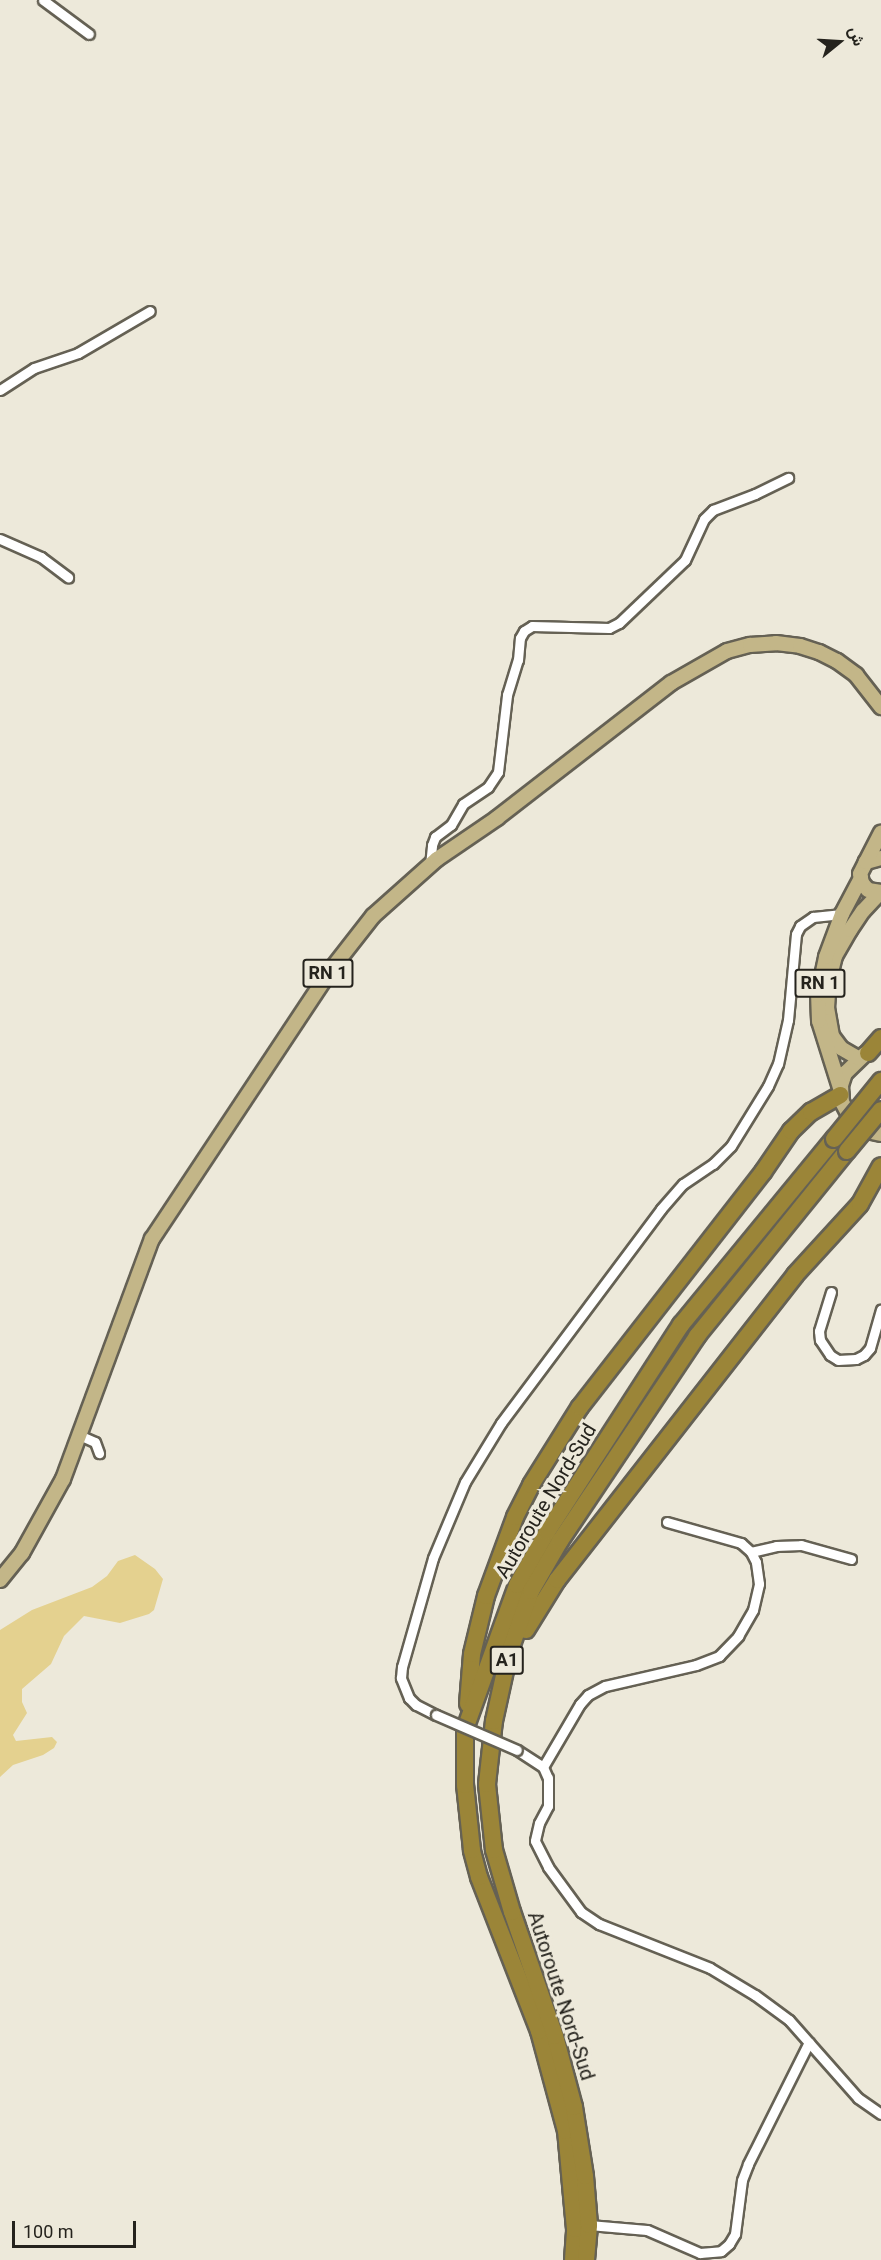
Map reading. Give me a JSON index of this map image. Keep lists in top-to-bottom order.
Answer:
{
  "streets": {
    "highway": ["Autoroute Nord-Sud", "A1"],
    "main road": ["RN 1"]
  },
  "scale_bar": "100 m",
  "north": "right"
}
